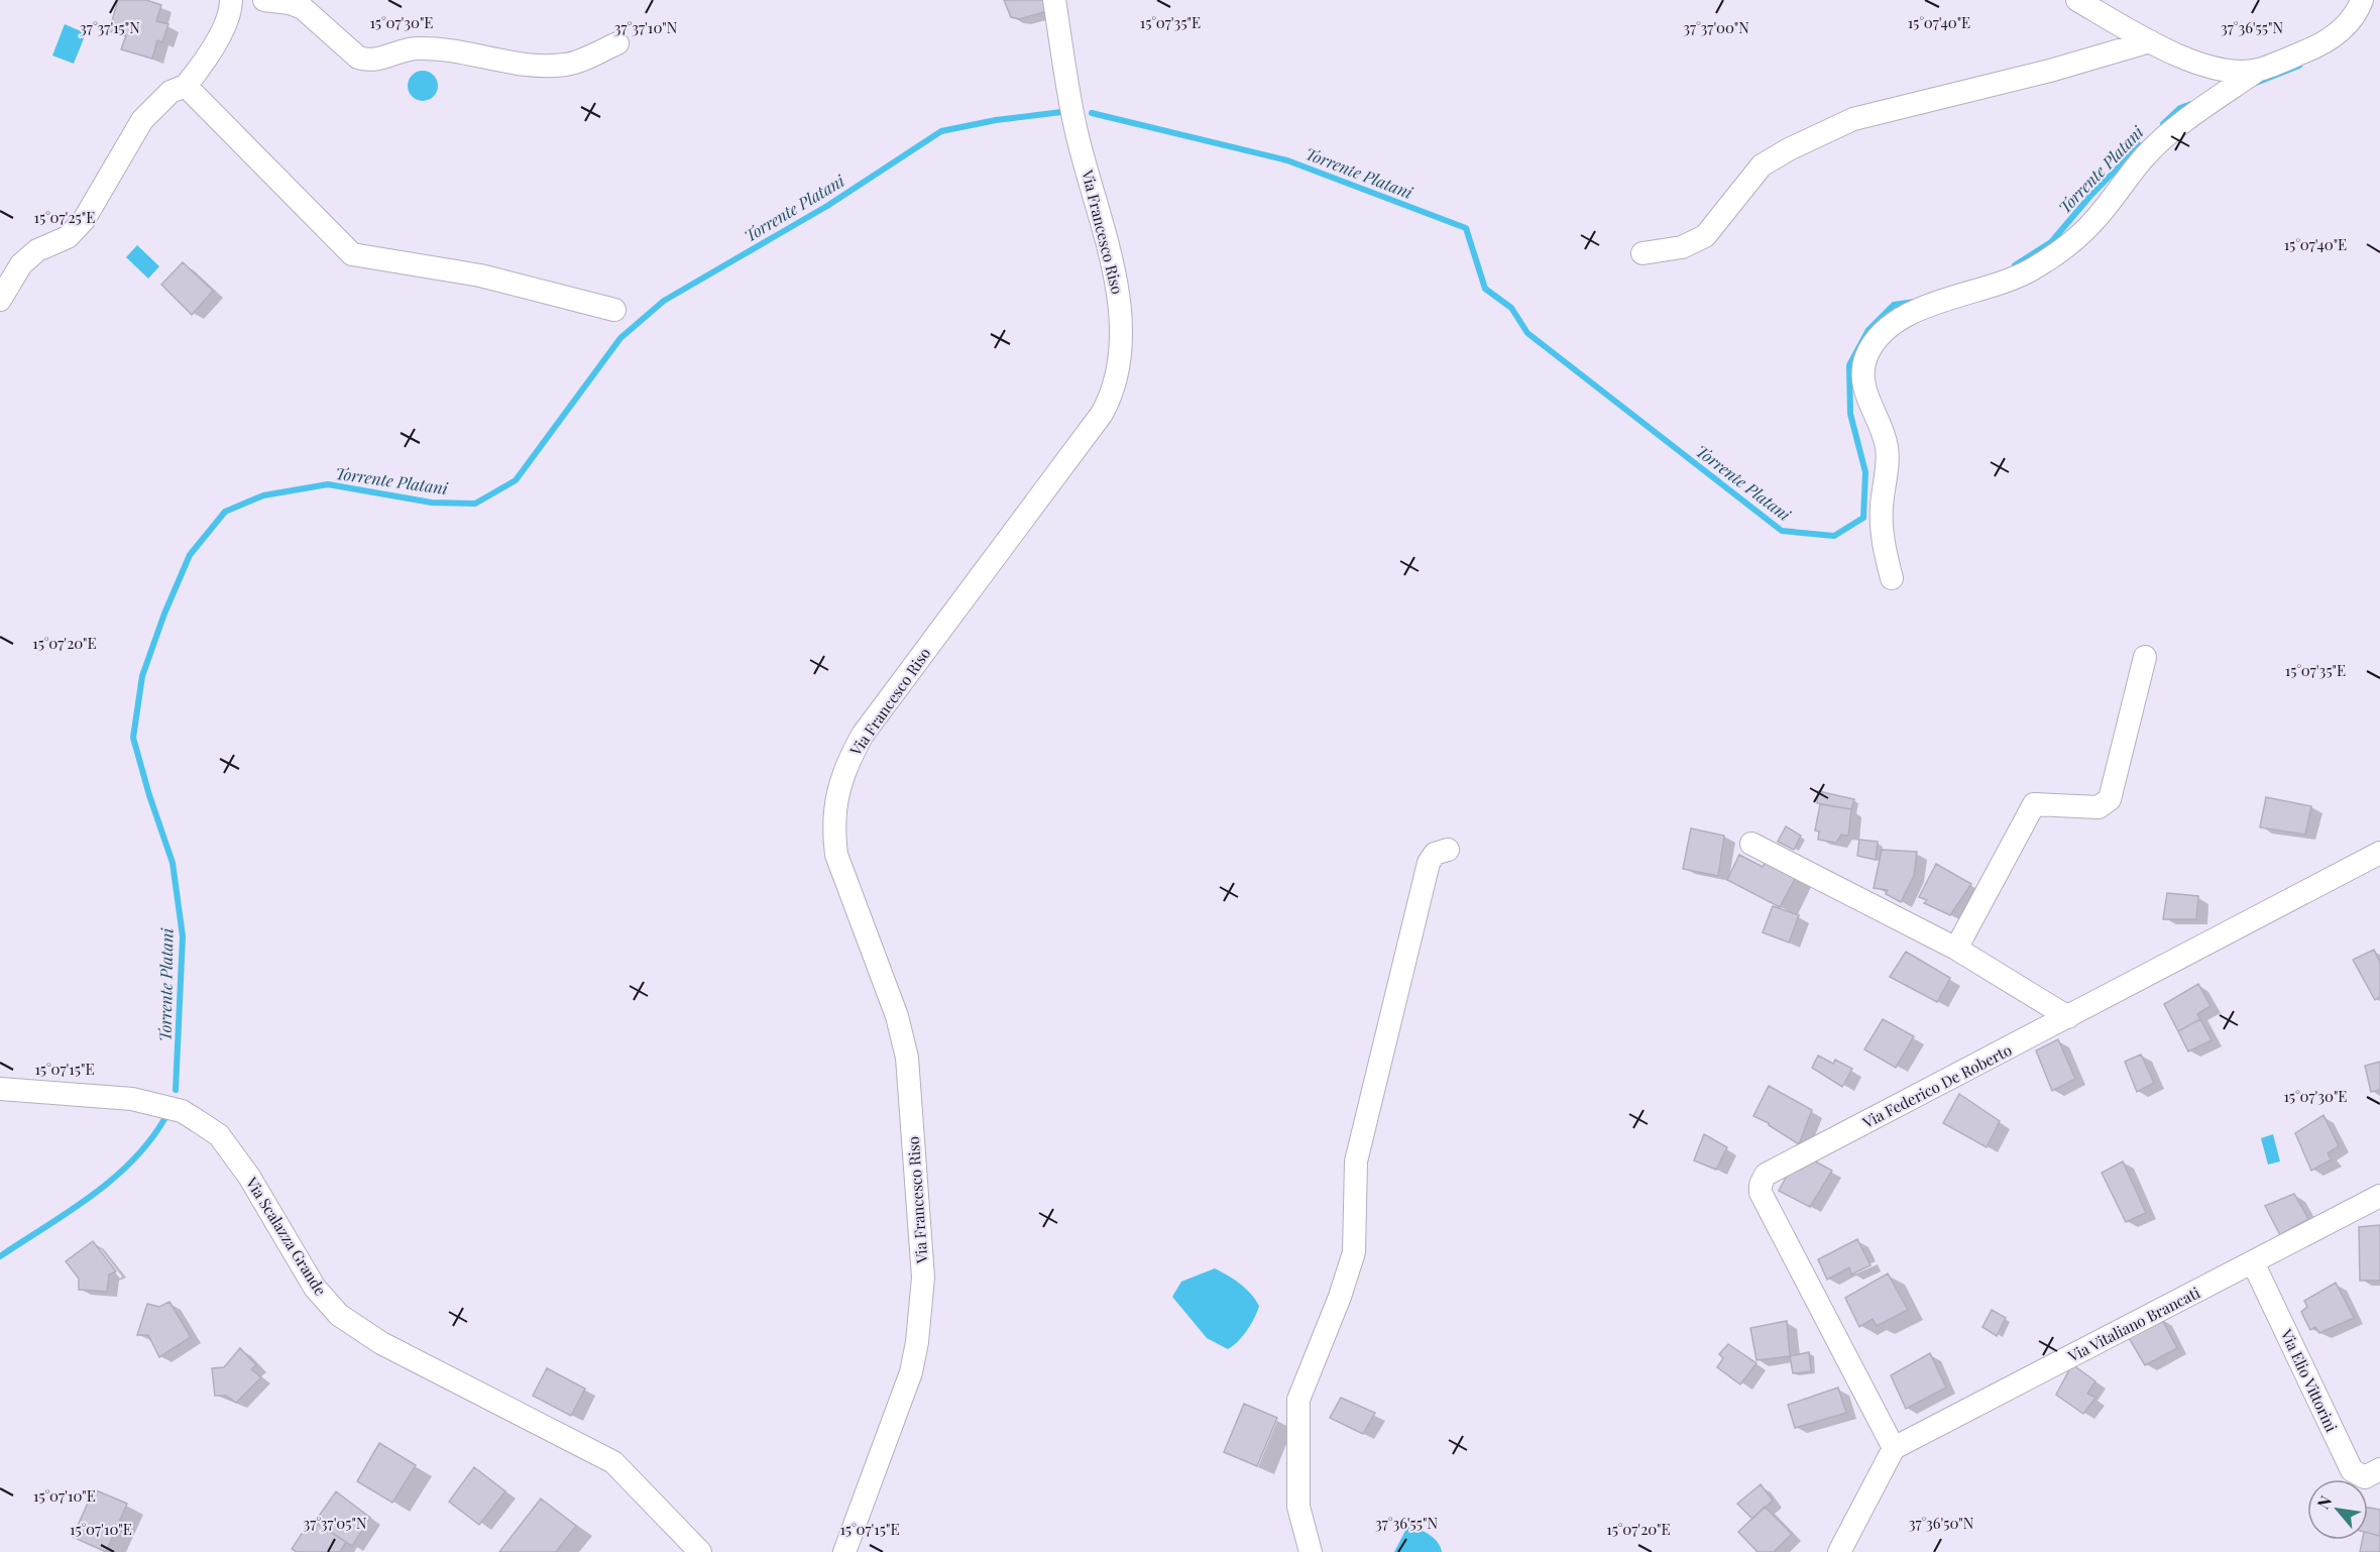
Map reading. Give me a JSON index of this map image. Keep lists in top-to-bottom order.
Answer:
{
  "streets": {
    "street": [
      "Via Francesco Riso",
      "Via Federico De Roberto",
      "Via Scalazza Grande",
      "Via Vitaliano Brancati",
      "Via Elio Vittorini"
    ]
  },
  "crossings": [
    ["Via Federico De Roberto", "Via Vitaliano Brancati"],
    ["Via Vitaliano Brancati", "Via Elio Vittorini"]
  ],
  "water": ["Torrente Platani"],
  "north": "top left",
  "coordinates": [
    "15°07'40\"E",
    "15°07'30\"E",
    "15°07'35\"E",
    "37°36'55\"N",
    "37°37'15\"N",
    "37°37'10\"N",
    "37°37'00\"N",
    "15°07'25\"E",
    "15°07'20\"E",
    "15°07'15\"E",
    "15°07'10\"E",
    "37°37'05\"N",
    "37°36'50\"N"
  ]
}
